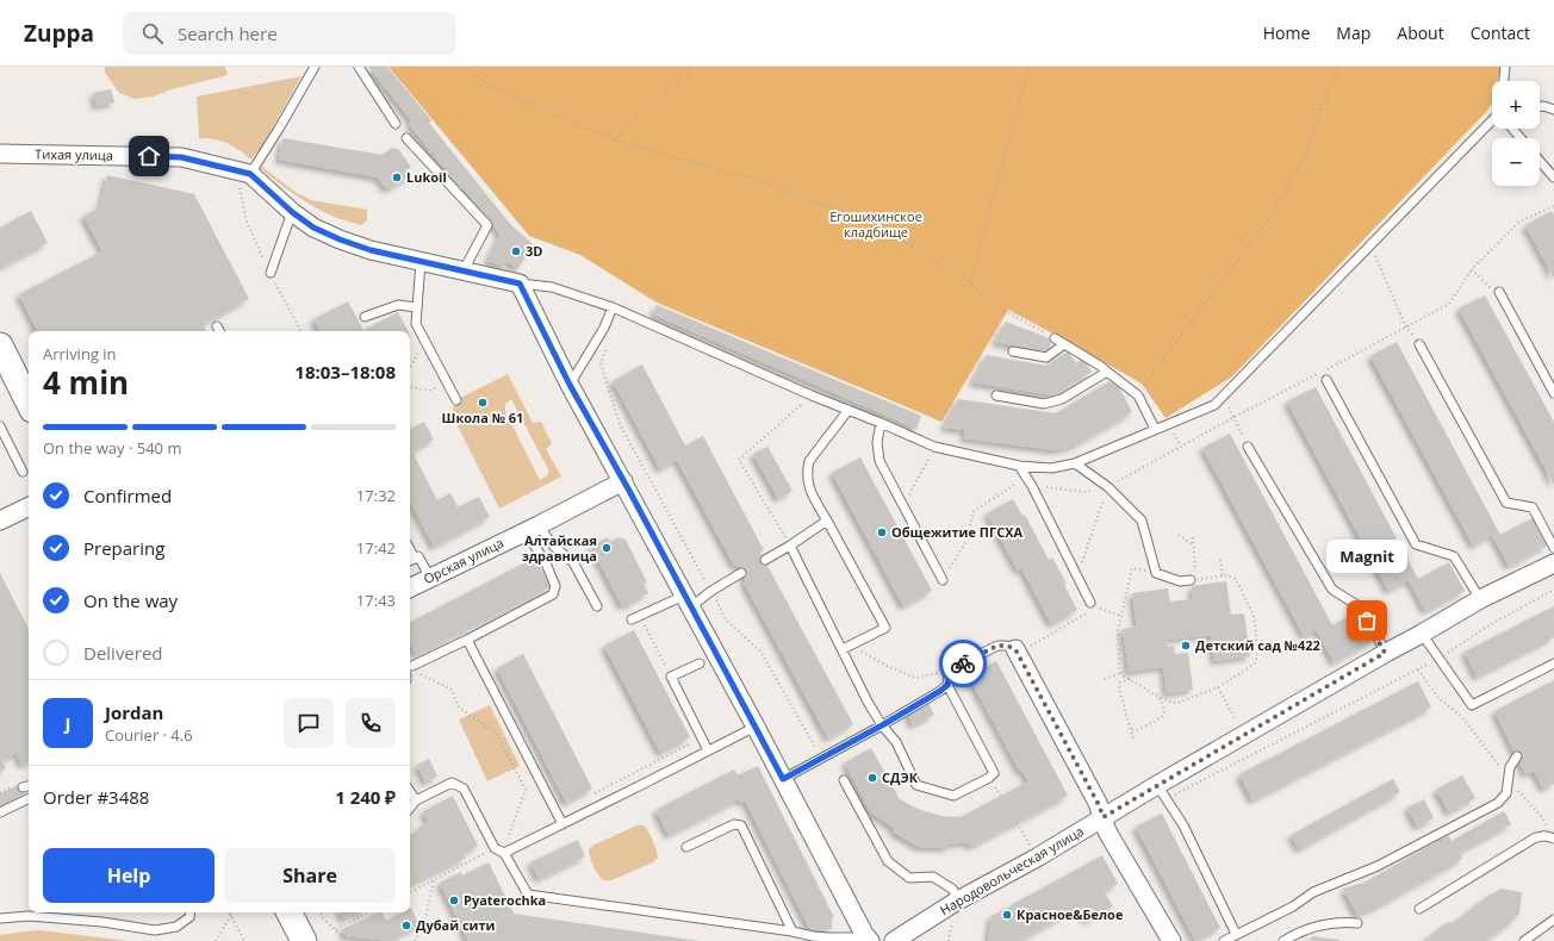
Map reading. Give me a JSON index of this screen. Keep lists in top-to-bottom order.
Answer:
{
  "streets": {
    "street": ["Тихая улица", "Орская улица", "Народовольческая улица"]
  },
  "parks": ["Егошихинское кладбище"],
  "places": [
    "Lukoil",
    "3D",
    "Школа № 61",
    "Общежитие ПГСХА",
    "Алтайская здравница",
    "Magnit",
    "Детский сад №422",
    "СДЭК",
    "Pyaterochka",
    "Красное&Белое",
    "Дубай сити"
  ],
  "page": {
    "header": "Zuppa",
    "search": "Search here",
    "nav": [
      "Home",
      "Map",
      "About",
      "Contact"
    ],
    "map_buttons": ["+", "−"],
    "heading": ["4 min", "Arriving in", "18:03–18:08"],
    "panel": [
      "Jordan",
      "Courier · 4.6",
      "Order #3488",
      "1 240 ₽"
    ],
    "bar": "On the way · 540 m",
    "list": [
      ["Confirmed", "17:32"],
      ["Preparing", "17:42"],
      ["On the way", "17:43"],
      "Delivered"
    ],
    "bubble": "Magnit",
    "round": "J",
    "buttons": ["Help", "Share"]
  }
}
